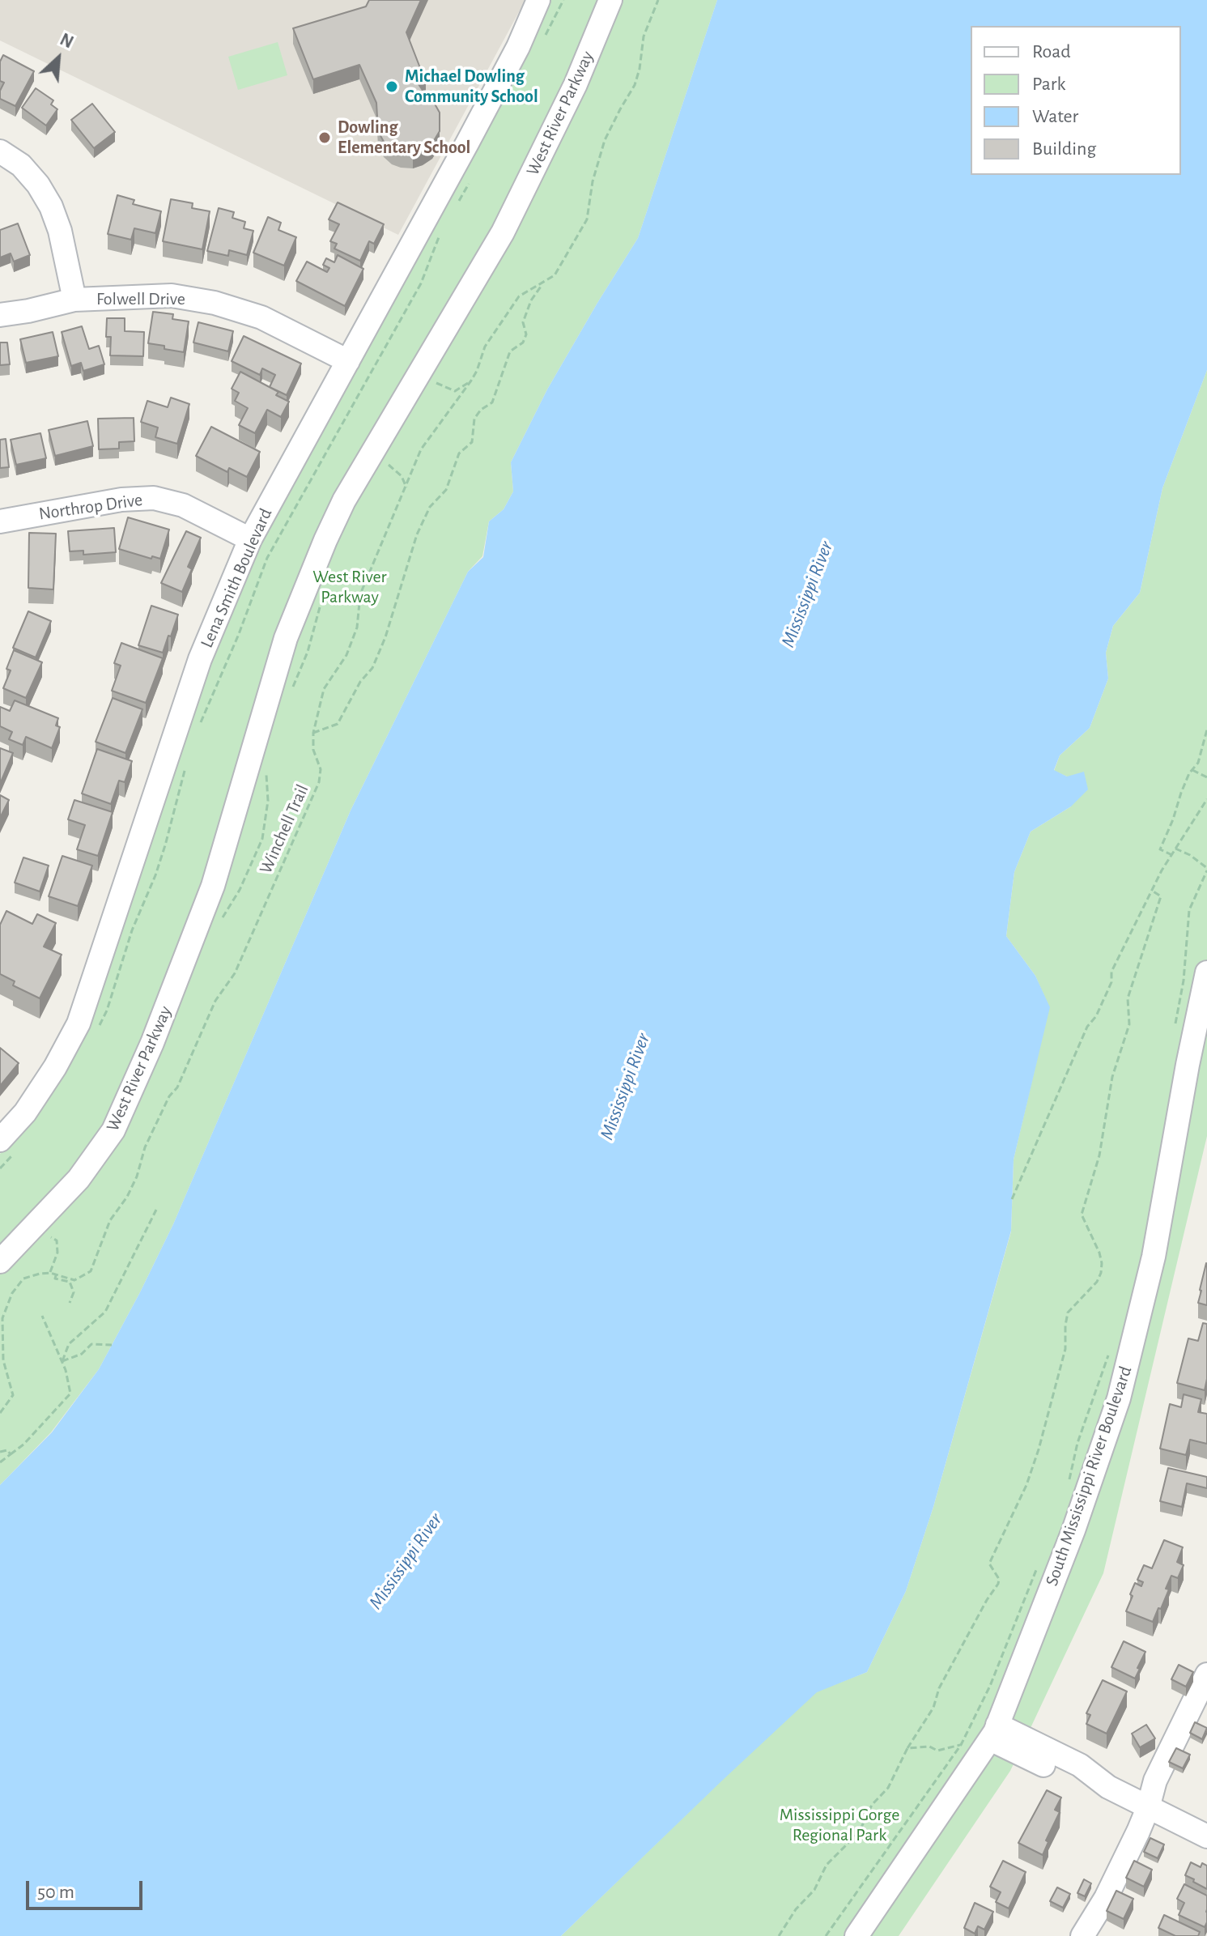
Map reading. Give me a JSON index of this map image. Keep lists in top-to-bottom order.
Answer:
{
  "streets": {
    "street": [
      "West River Parkway",
      "Folwell Drive",
      "Northrop Drive",
      "Lena Smith Boulevard",
      "South Mississippi River Boulevard"
    ],
    "path": ["Winchell Trail"]
  },
  "crossings": [
    ["Folwell Drive", "Lena Smith Boulevard"],
    ["Northrop Drive", "Lena Smith Boulevard"]
  ],
  "water": ["Mississippi River"],
  "parks": ["West River Parkway", "Mississippi Gorge Regional Park"],
  "places": ["Michael Dowling Community School", "Dowling Elementary School"],
  "legend": [
    "Road",
    "Park",
    "Water",
    "Building"
  ],
  "scale_bar": "50 m",
  "north": "top right"
}
